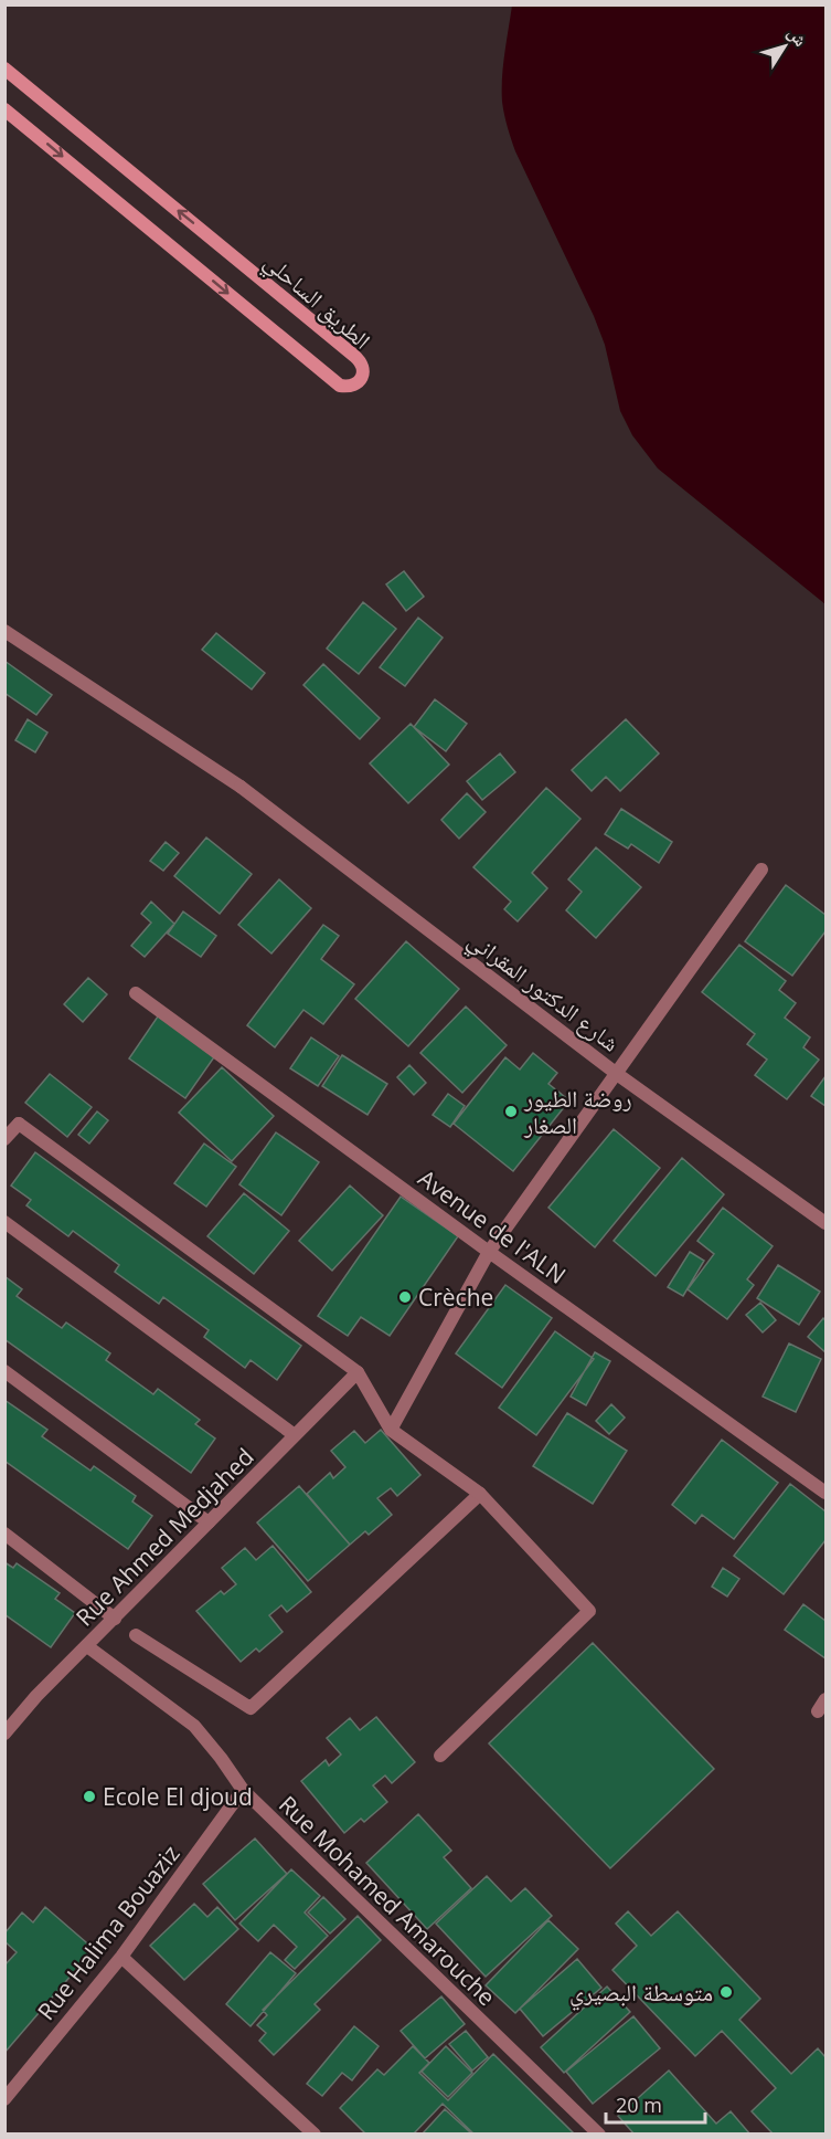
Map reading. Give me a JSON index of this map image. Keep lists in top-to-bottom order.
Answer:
{
  "streets": {
    "street": [
      "الطريق الساحلي",
      "شارع الدكتور المقراني",
      "Avenue de l'ALN",
      "Rue Ahmed Medjahed",
      "Rue Mohamed Amarouche",
      "Rue Halima Bouaziz"
    ]
  },
  "crossings": [
    ["Rue Ahmed Medjahed", "Rue Mohamed Amarouche"],
    ["Rue Mohamed Amarouche", "Rue Halima Bouaziz"]
  ],
  "places": [
    "روضة الطيور الصغار",
    "Crèche",
    "Ecole El djoud",
    "متوسطة البصيري"
  ],
  "scale_bar": "20 m",
  "north": "top right"
}
